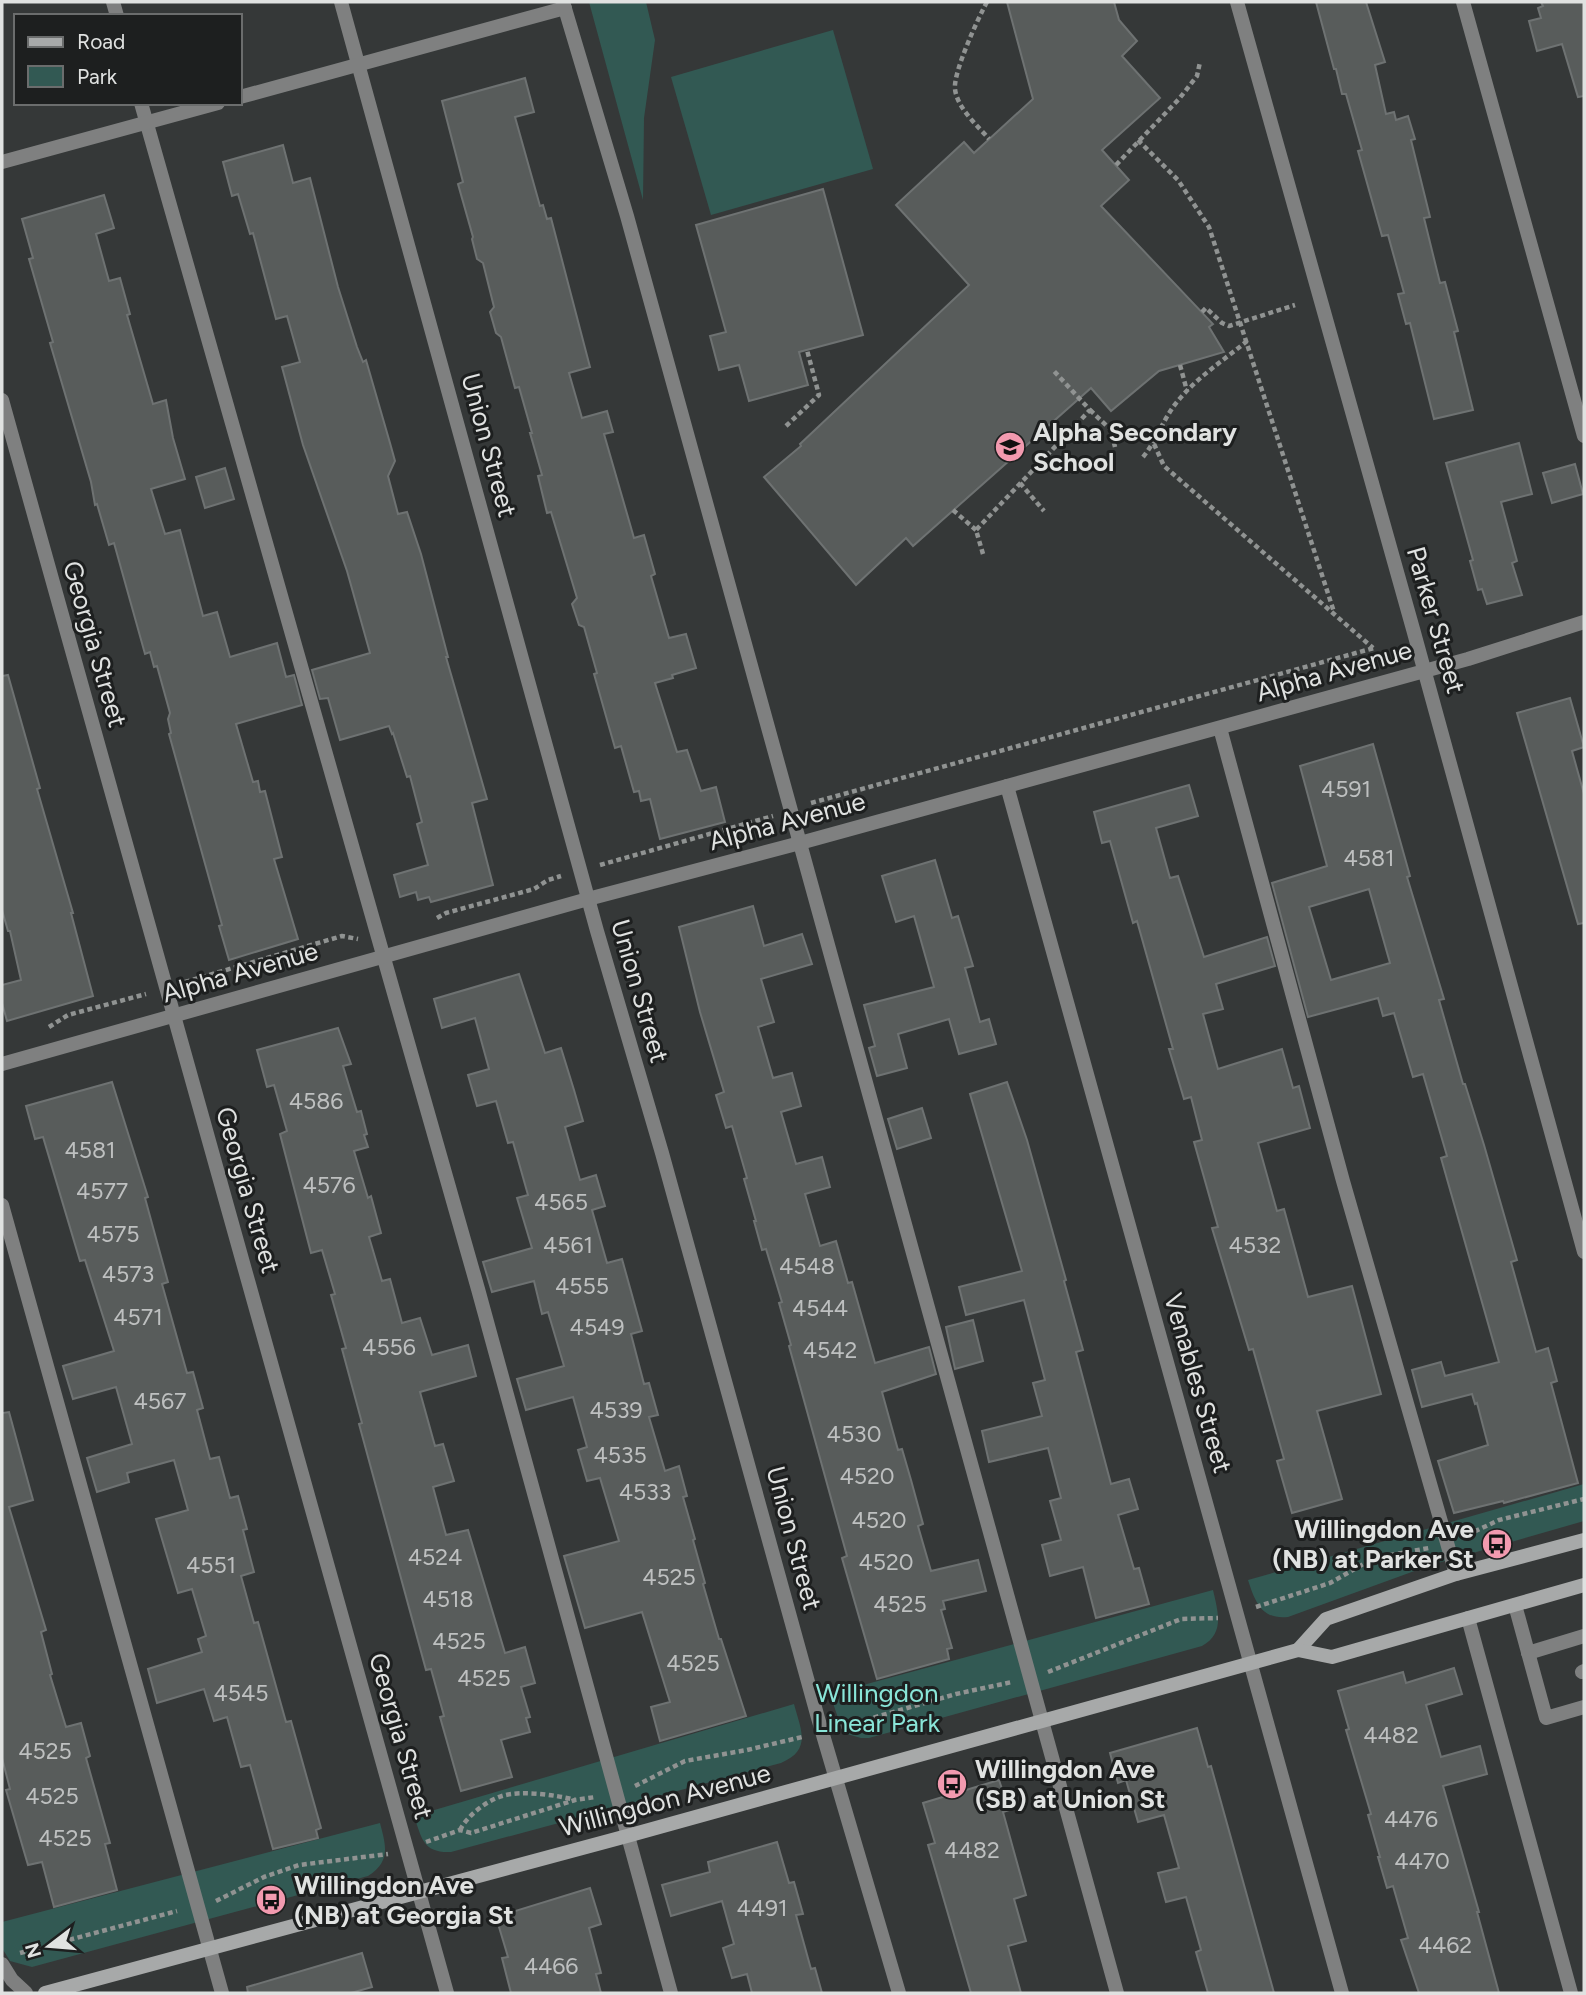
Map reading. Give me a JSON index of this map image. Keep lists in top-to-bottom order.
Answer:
{
  "streets": {
    "main road": ["Willingdon Avenue"],
    "street": [
      "Union Street",
      "Parker Street",
      "Georgia Street",
      "Alpha Avenue",
      "Venables Street"
    ]
  },
  "crossings": [
    ["Union Street", "Alpha Avenue"],
    ["Union Street", "Willingdon Avenue"],
    ["Parker Street", "Alpha Avenue"],
    ["Georgia Street", "Alpha Avenue"],
    ["Georgia Street", "Willingdon Avenue"],
    ["Alpha Avenue", "Venables Street"],
    ["Venables Street", "Willingdon Avenue"]
  ],
  "parks": ["Willingdon Linear Park"],
  "places": {
    "school or university": ["Alpha Secondary School"],
    "bus stop": ["Willingdon Ave (NB) at Parker St", "Willingdon Ave (SB) at Union St", "Willingdon Ave (NB) at Georgia St"]
  },
  "house_numbers": [
    "4591",
    "4581",
    "4586",
    "4581",
    "4576",
    "4577",
    "4565",
    "4575",
    "4561",
    "4532",
    "4548",
    "4573",
    "4555",
    "4544",
    "4571",
    "4549",
    "4556",
    "4542",
    "4567",
    "4539",
    "4530",
    "4535",
    "4520",
    "4533",
    "4520",
    "4524",
    "4520",
    "4551",
    "4525",
    "4518",
    "4525",
    "4525",
    "4525",
    "4525",
    "4545",
    "4482",
    "4525",
    "4525",
    "4476",
    "4525",
    "4482",
    "4470",
    "4491",
    "4462",
    "4466"
  ],
  "legend": ["Road", "Park"],
  "north": "left"
}
